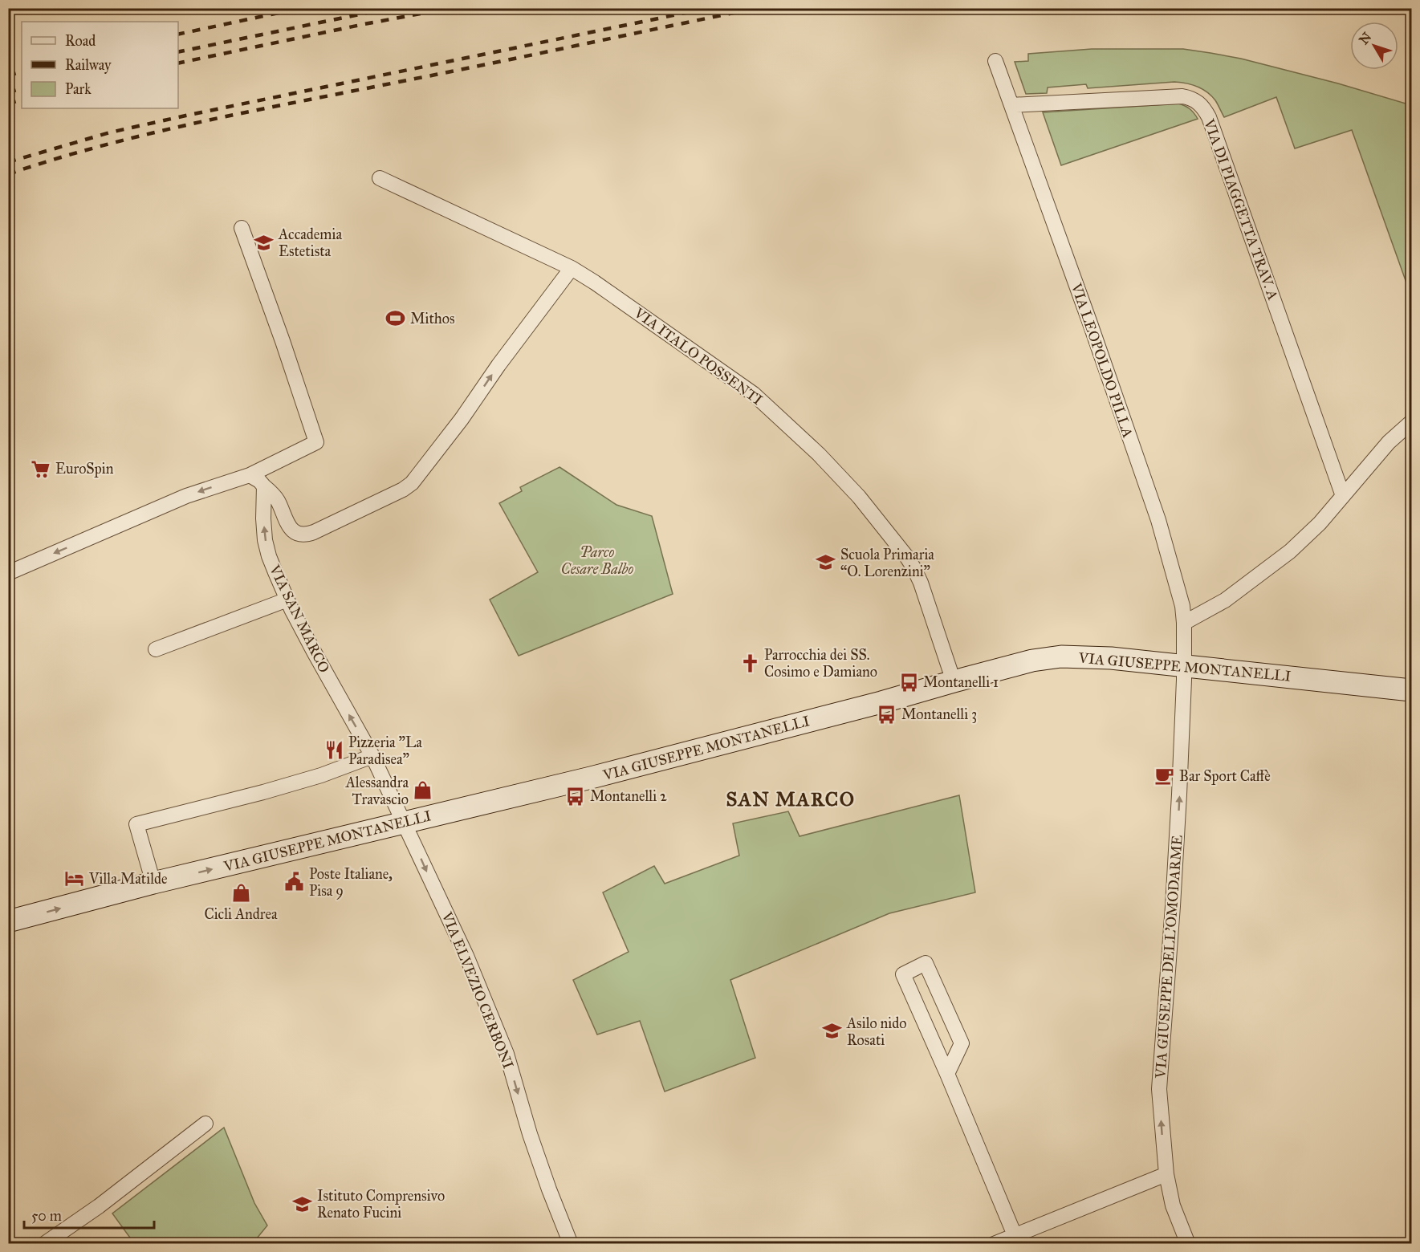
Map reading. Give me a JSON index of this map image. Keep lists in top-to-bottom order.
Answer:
{
  "streets": {
    "street": [
      "VIA DI PIAGGETTA TRAV. A",
      "VIA ITALO POSSENTI",
      "VIA LEOPOLDO PILLA",
      "VIA SAN MARCO",
      "VIA GIUSEPPE MONTANELLI",
      "VIA GIUSEPPE DELL'OMODARME",
      "VIA ELVEZIO CERBONI"
    ]
  },
  "crossings": [
    ["VIA DI PIAGGETTA TRAV. A", "VIA LEOPOLDO PILLA"],
    ["VIA ITALO POSSENTI", "VIA GIUSEPPE MONTANELLI"],
    ["VIA LEOPOLDO PILLA", "VIA GIUSEPPE MONTANELLI"],
    ["VIA LEOPOLDO PILLA", "VIA GIUSEPPE DELL'OMODARME"],
    ["VIA SAN MARCO", "VIA GIUSEPPE MONTANELLI"],
    ["VIA SAN MARCO", "VIA ELVEZIO CERBONI"],
    ["VIA GIUSEPPE MONTANELLI", "VIA GIUSEPPE DELL'OMODARME"],
    ["VIA GIUSEPPE MONTANELLI", "VIA ELVEZIO CERBONI"]
  ],
  "one_way": ["VIA SAN MARCO", "VIA GIUSEPPE DELL'OMODARME", "VIA ELVEZIO CERBONI"],
  "districts": ["SAN MARCO"],
  "parks": ["Parco Cesare Balbo"],
  "places": {
    "school or university": [
      "Accademia Estetista",
      "Scuola Primaria “O. Lorenzini”",
      "Asilo nido Rosati",
      "Istituto Comprensivo Renato Fucini"
    ],
    "sports": ["Mithos"],
    "supermarket": ["EuroSpin"],
    "church": ["Parrocchia dei SS. Cosimo e Damiano"],
    "bus stop": ["Montanelli 1", "Montanelli 3", "Montanelli 2"],
    "restaurant": ["Pizzeria \"La Paradisea\""],
    "cafe": ["Bar Sport Caffè"],
    "shop": ["Alessandra Travascio", "Cicli Andrea"],
    "hotel": ["Villa Matilde"],
    "public building": ["Poste Italiane, Pisa 9"]
  },
  "legend": ["Road", "Railway", "Park"],
  "scale_bar": "50 m",
  "north": "top left"
}
